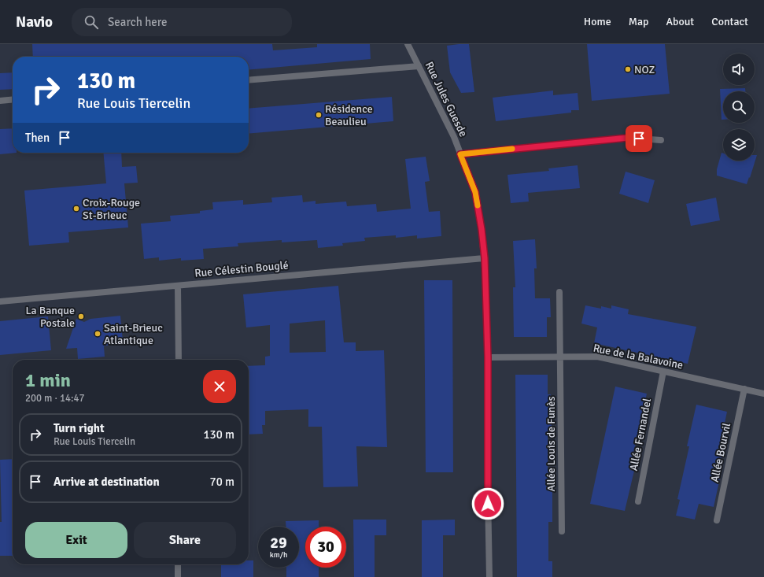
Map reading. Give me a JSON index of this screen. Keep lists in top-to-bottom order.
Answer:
{
  "streets": {
    "street": [
      "Rue Jules Guesde",
      "Rue Célestin Bouglé",
      "Rue de la Balavoine",
      "Allée Fernandel",
      "Allée Louis de Funès",
      "Allée Bourvil"
    ]
  },
  "crossings": [
    ["Rue Jules Guesde", "Rue Célestin Bouglé"],
    ["Rue Jules Guesde", "Rue de la Balavoine"],
    ["Rue de la Balavoine", "Allée Fernandel"],
    ["Rue de la Balavoine", "Allée Louis de Funès"],
    ["Rue de la Balavoine", "Allée Bourvil"]
  ],
  "places": [
    "NOZ",
    "Résidence Beaulieu",
    "Croix-Rouge St-Brieuc",
    "La Banque Postale",
    "Saint-Brieuc Atlantique"
  ],
  "page": {
    "header": "Navio",
    "search": "Search here",
    "nav": [
      "Home",
      "Map",
      "About",
      "Contact"
    ],
    "turn": ["130 m", "Rue Louis Tiercelin"],
    "then": "Then",
    "heading": ["1 min", "200 m · 14:47"],
    "list": [
      {
        "name": "Turn right",
        "note": "Rue Louis Tiercelin",
        "value": "130 m"
      },
      {
        "name": "Arrive at destination",
        "value": "70 m"
      }
    ],
    "buttons": ["Exit", "Share"],
    "speed": "29 km/h",
    "limit": "30"
  }
}
